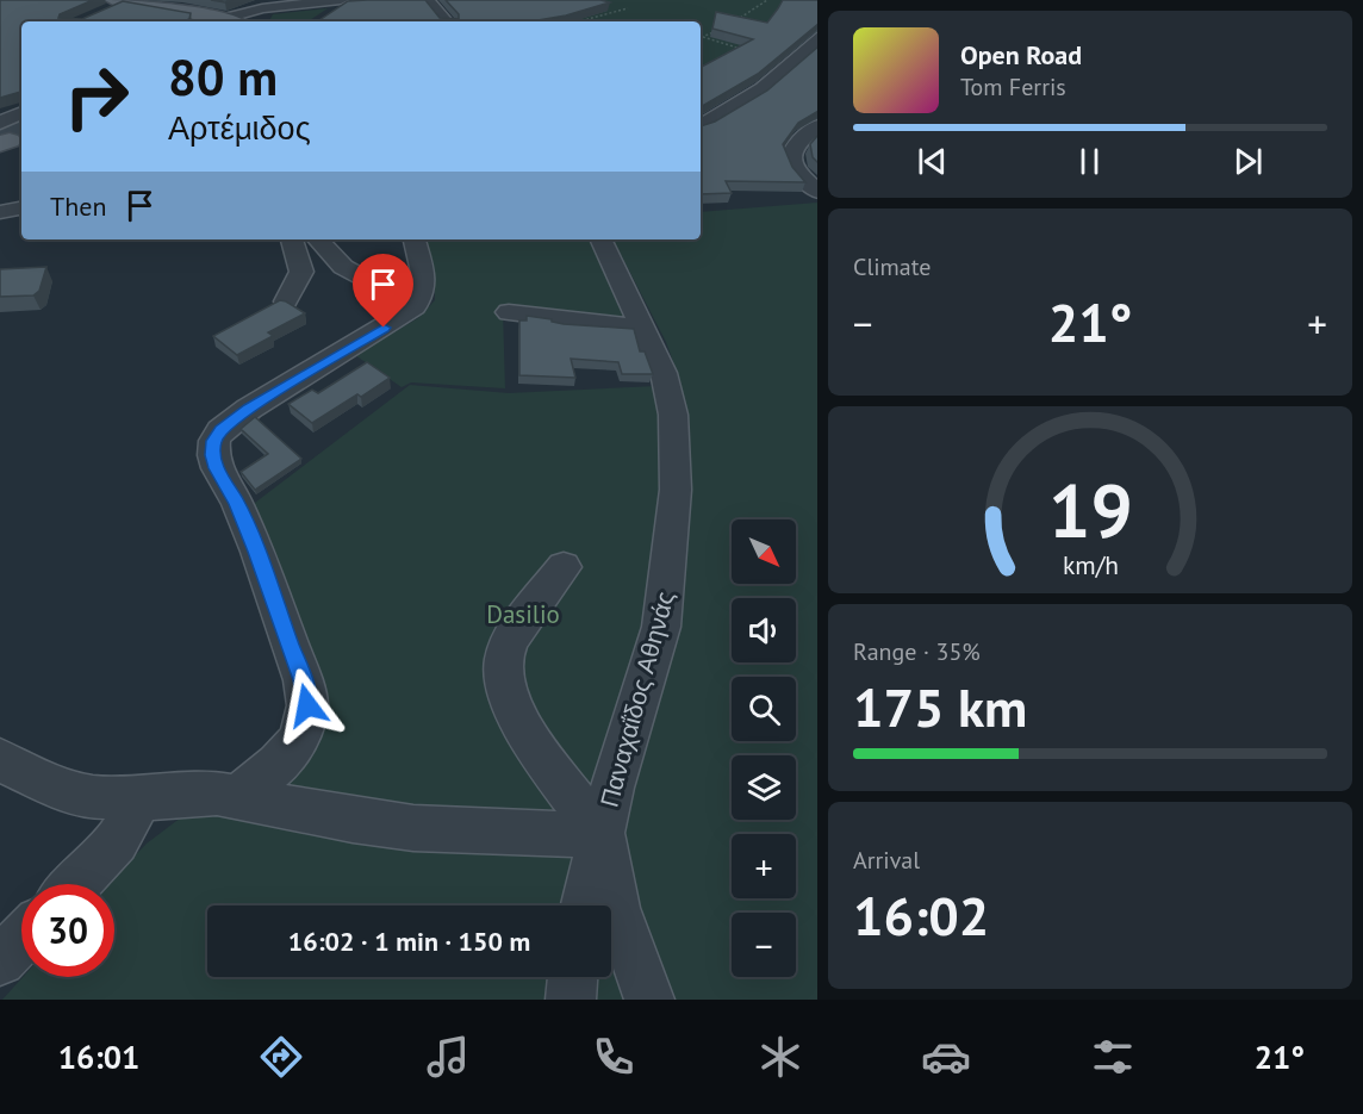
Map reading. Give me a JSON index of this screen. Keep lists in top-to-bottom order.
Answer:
{
  "streets": {
    "street": ["Παναχαΐδος Αθηνάς"]
  },
  "parks": ["Dasilio"],
  "north": "bottom right",
  "page": {
    "turn": ["80 m", "Αρτέμιδος"],
    "song": ["Open Road", "Tom Ferris"],
    "then": "Then",
    "tile": [
      "Climate",
      ["Range · 35%", "175 km"],
      ["Arrival", "16:02"]
    ],
    "heat": ["−", "21°", "+"],
    "map_buttons": ["+", "−"],
    "limit": "30",
    "trip": "16:02 · 1 min · 150 m",
    "tabs": ["16:01", "21°"],
    "gauge": ["19", "km/h"]
  }
}
